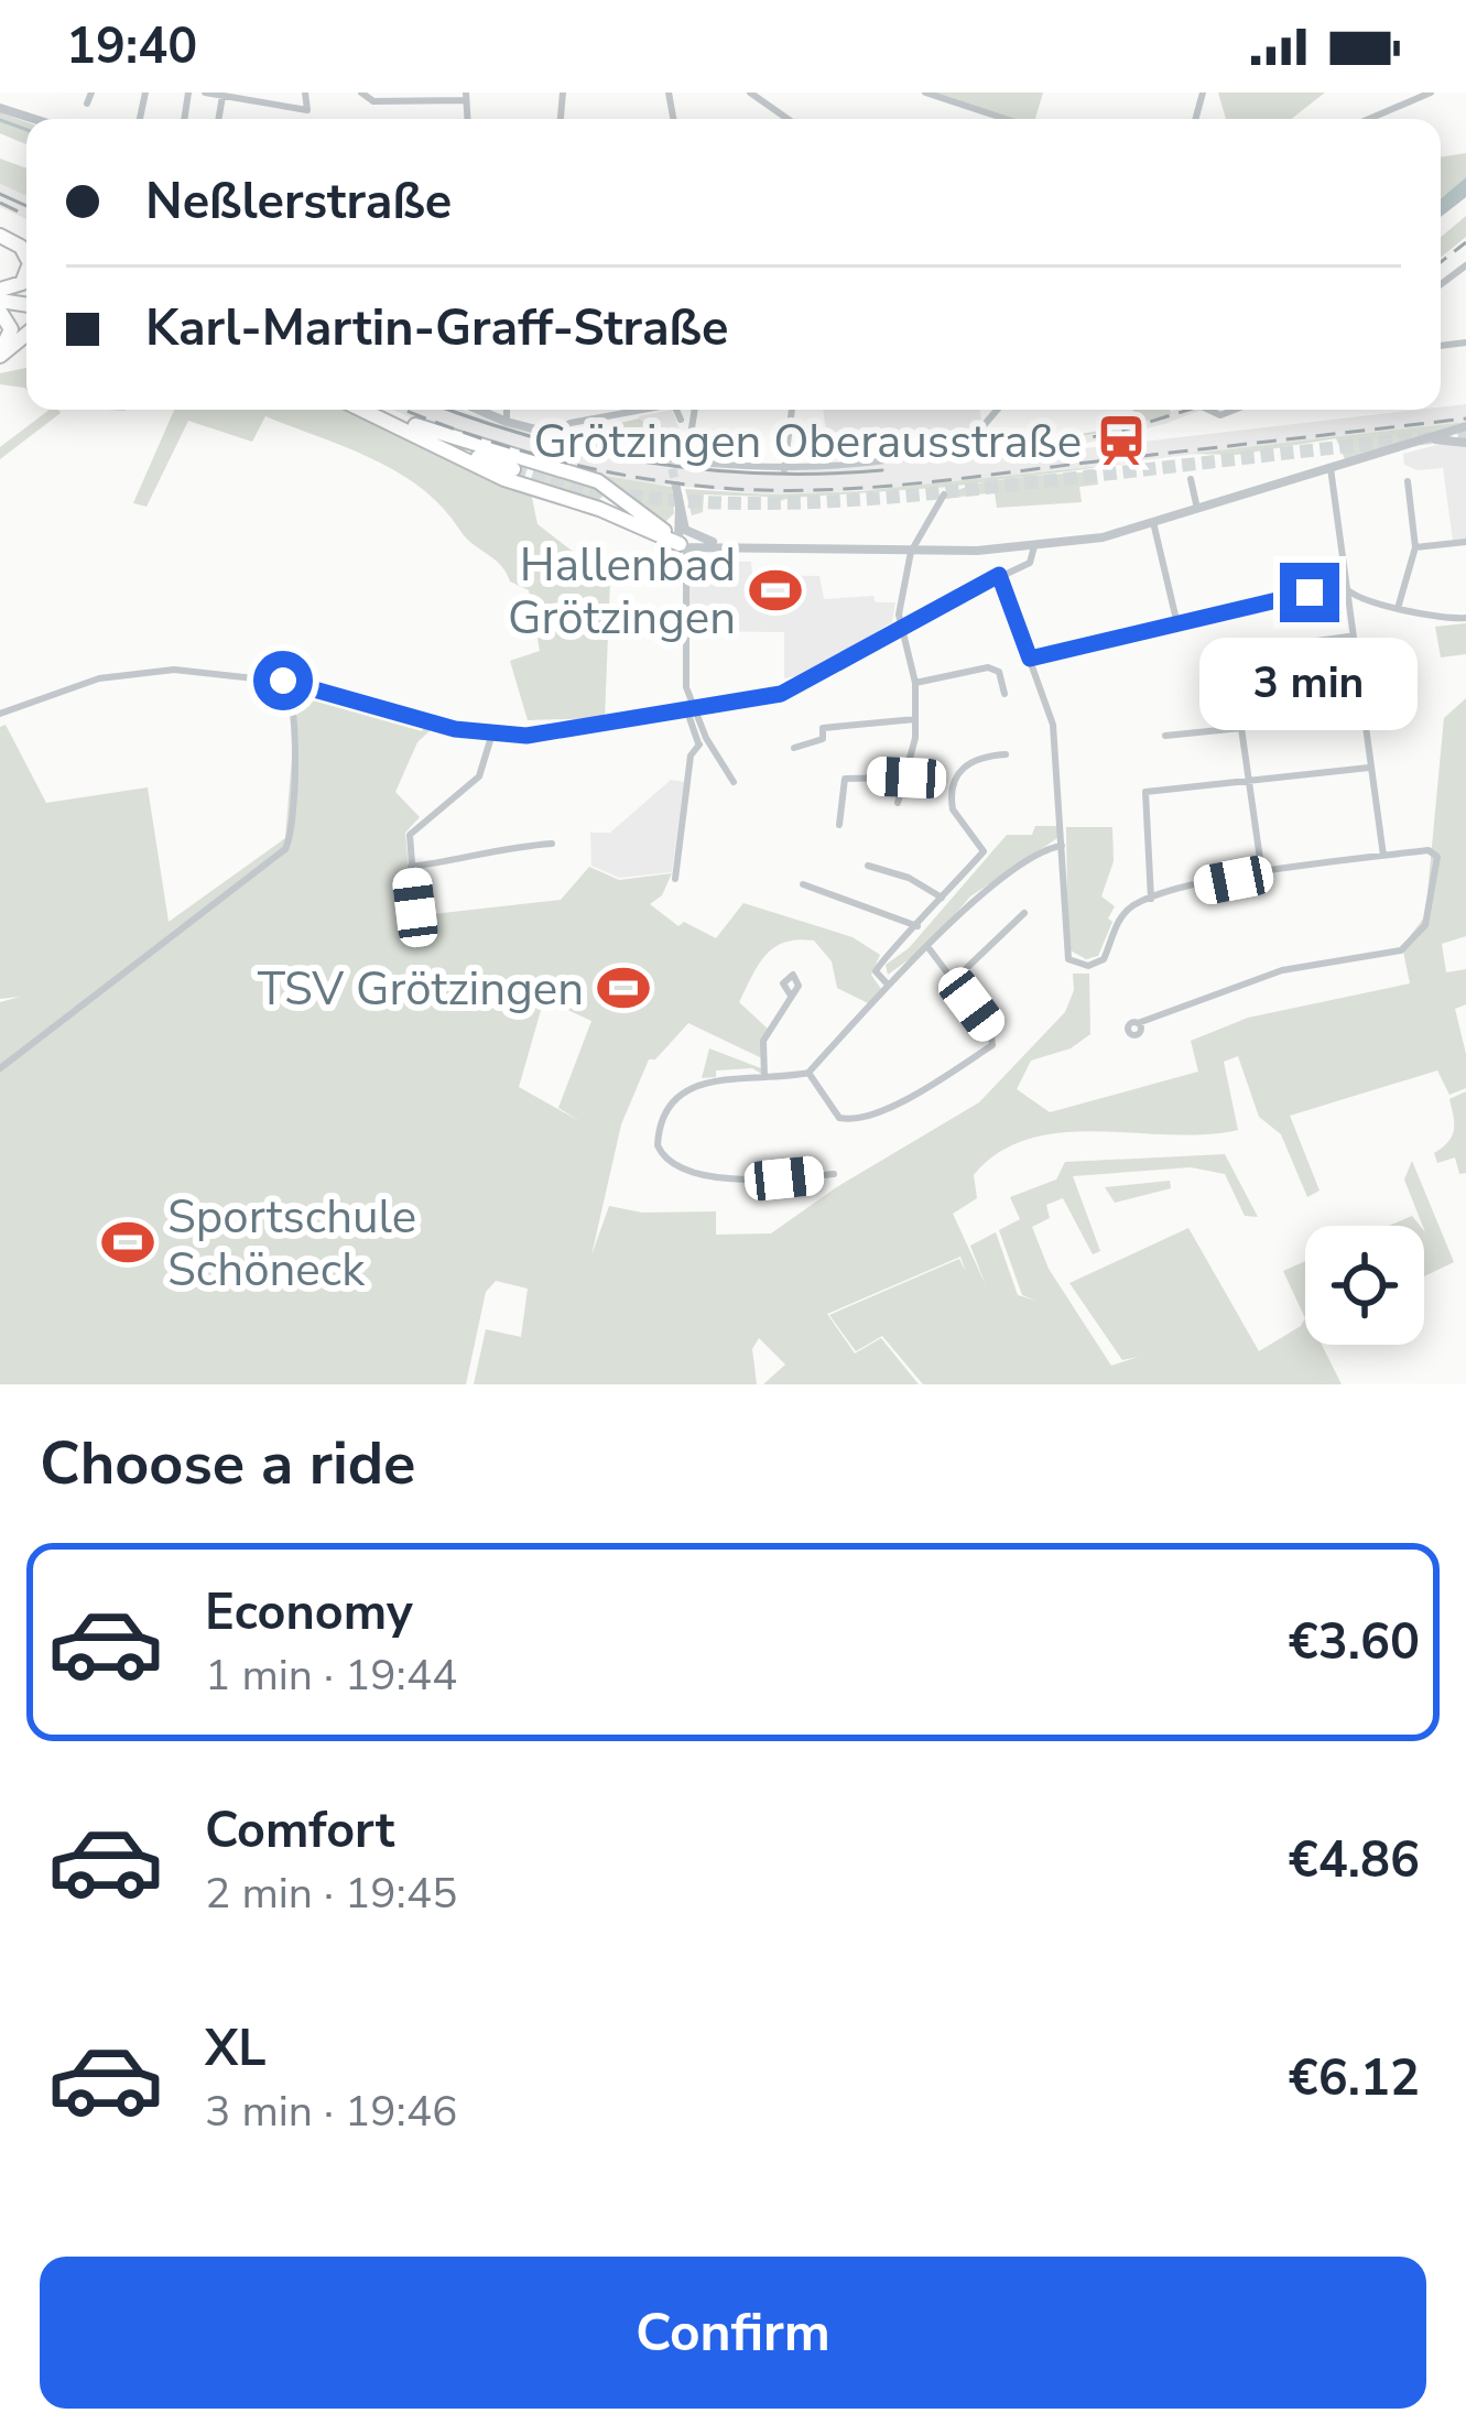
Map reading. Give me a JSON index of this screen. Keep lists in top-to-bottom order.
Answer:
{
  "places": {
    "station": ["Grötzingen Oberausstraße"],
    "sports": ["Hallenbad Grötzingen", "TSV Grötzingen", "Sportschule Schöneck"]
  },
  "page": {
    "status": "19:40",
    "banner": ["Neßlerstraße", "Karl-Martin-Graff-Straße"],
    "bubble": "3 min",
    "heading": "Choose a ride",
    "list": [
      {
        "name": "Economy",
        "note": "1 min · 19:44",
        "value": "€3.60"
      },
      {
        "name": "Comfort",
        "note": "2 min · 19:45",
        "value": "€4.86"
      },
      {
        "name": "XL",
        "note": "3 min · 19:46",
        "value": "€6.12"
      }
    ],
    "buttons": "Confirm"
  }
}
